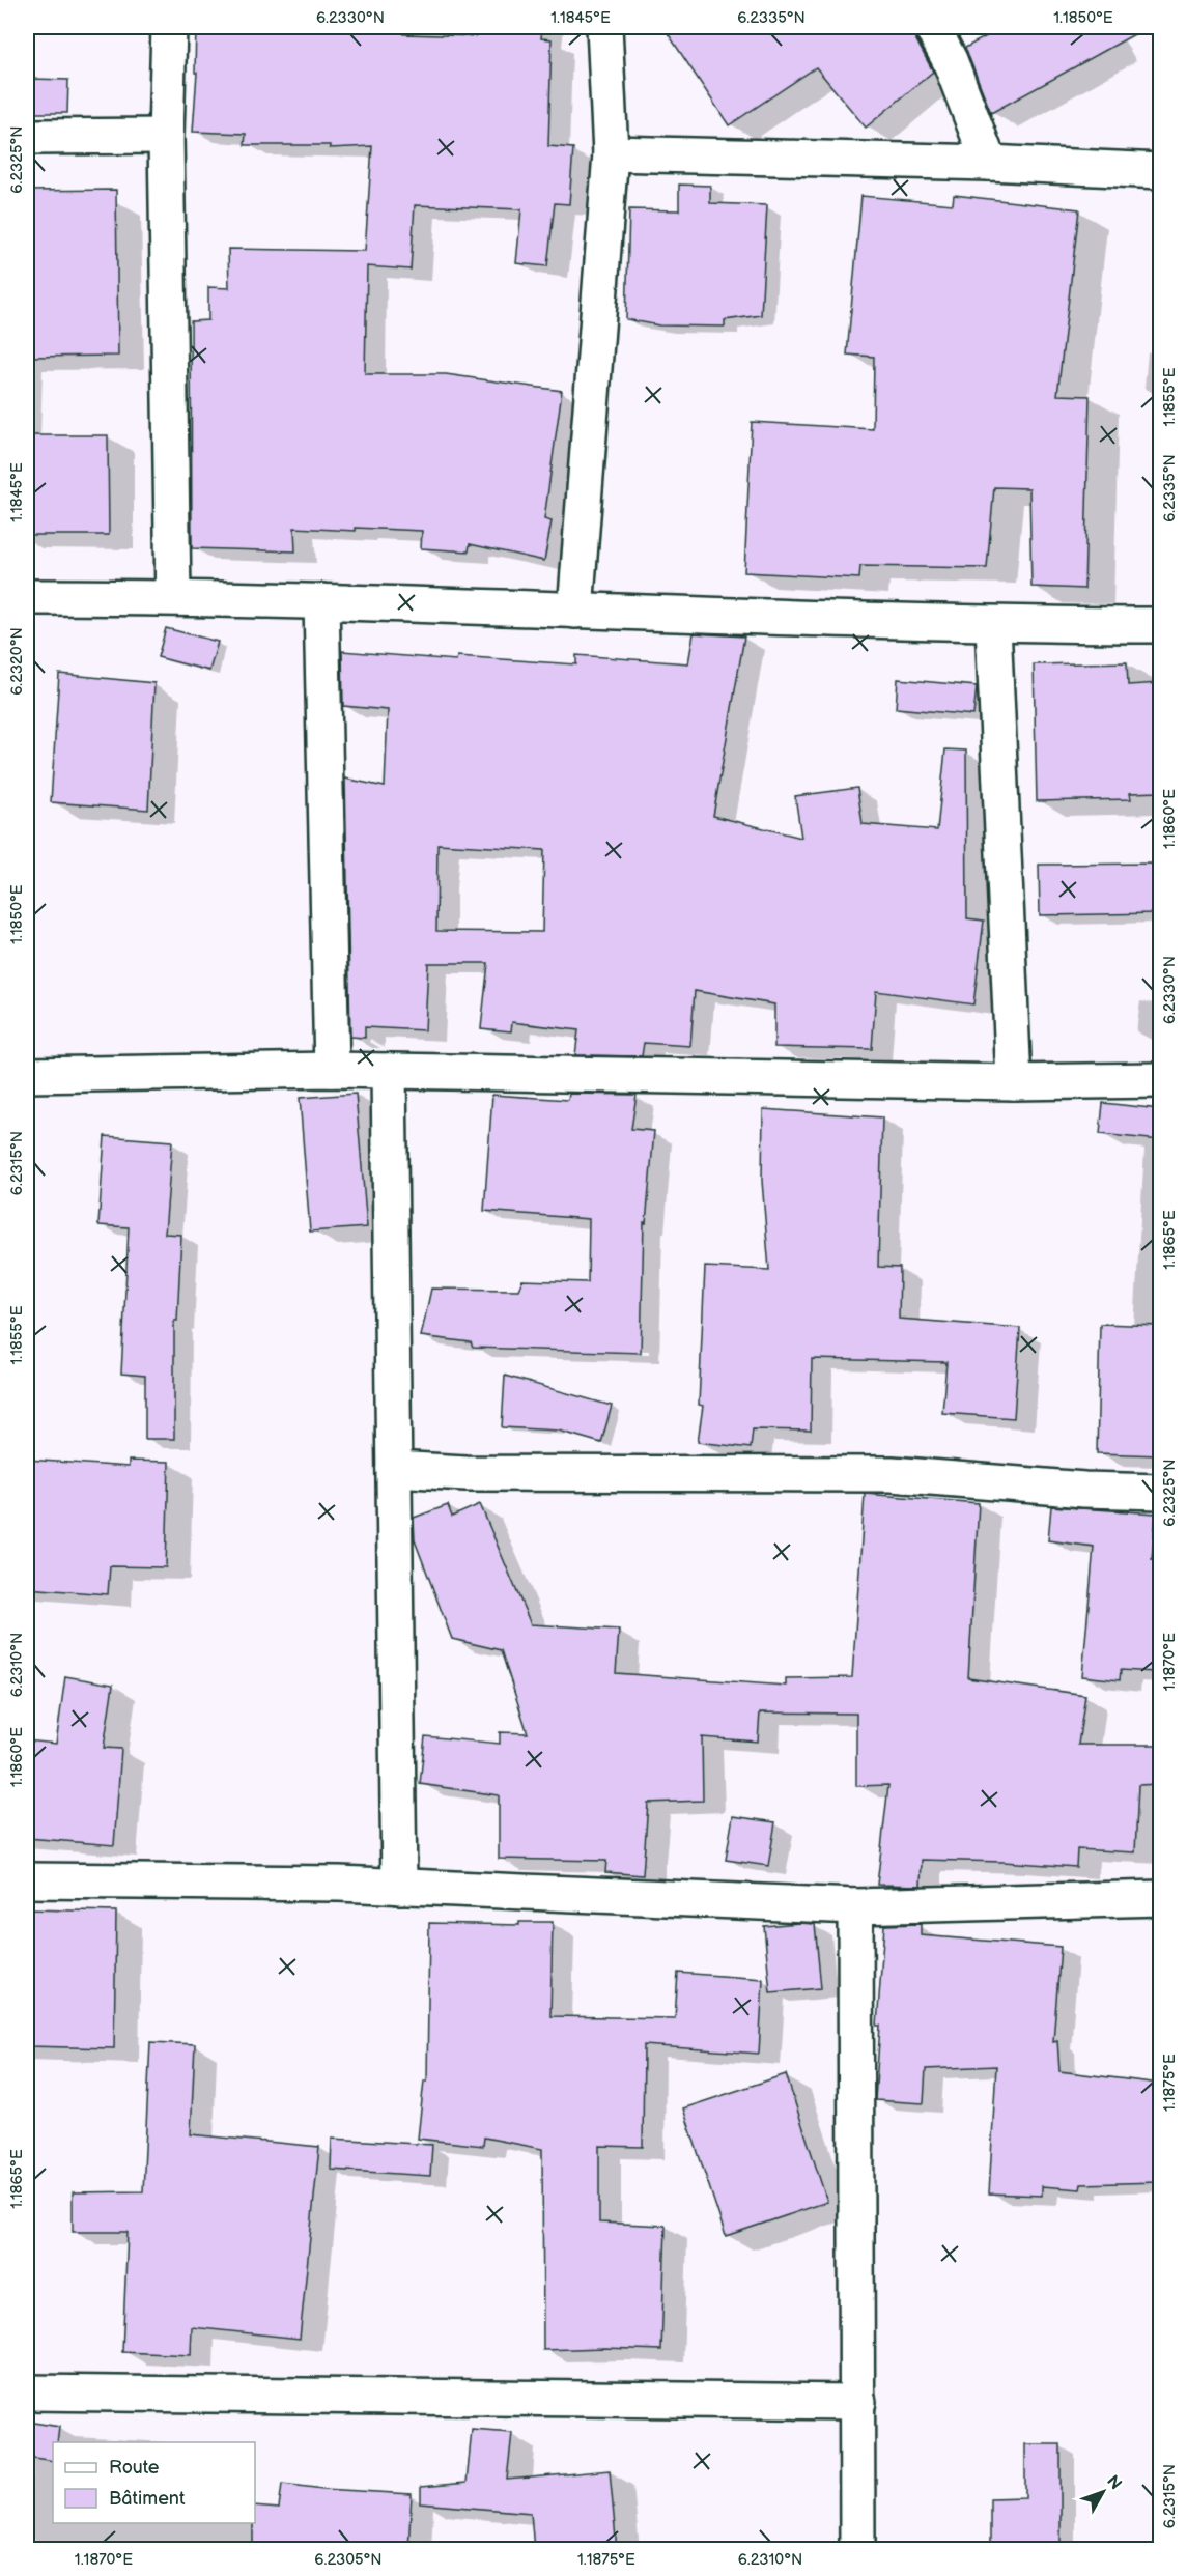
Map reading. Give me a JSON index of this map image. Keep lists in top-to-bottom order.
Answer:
{
  "legend": ["Route", "Bâtiment"],
  "north": "top right",
  "coordinates": [
    "6.2330°N",
    "1.1845°E",
    "6.2335°N",
    "1.1850°E",
    "6.2325°N",
    "1.1855°E",
    "6.2320°N",
    "1.1860°E",
    "6.2315°N",
    "1.1865°E",
    "1.1870°E",
    "6.2310°N",
    "1.1875°E",
    "6.2305°N"
  ]
}
